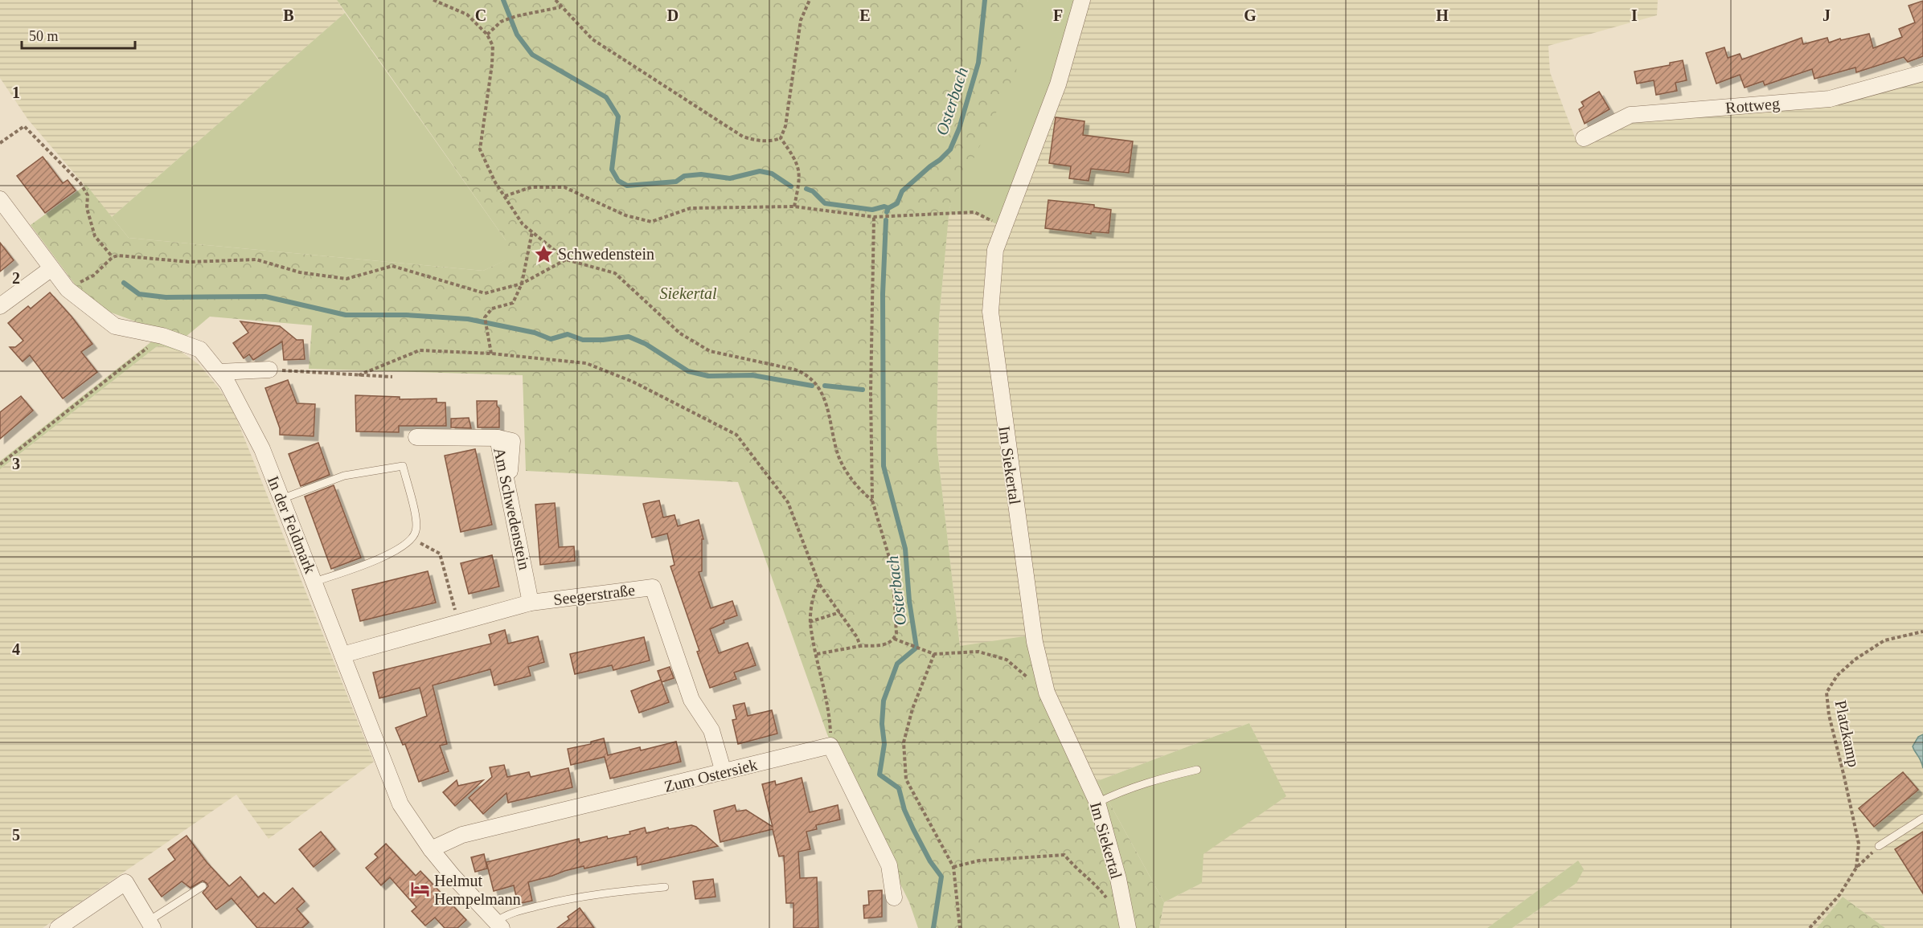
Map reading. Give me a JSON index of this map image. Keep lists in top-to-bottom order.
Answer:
{
  "streets": {
    "street": [
      "Rottweg",
      "Im Siekertal",
      "Am Schwedenstein",
      "In der Feldmark",
      "Seegerstraße",
      "Zum Ostersiek"
    ],
    "path": ["Platzkamp"]
  },
  "crossings": [
    ["Am Schwedenstein", "Seegerstraße"],
    ["In der Feldmark", "Seegerstraße"],
    ["In der Feldmark", "Zum Ostersiek"],
    ["Seegerstraße", "Zum Ostersiek"]
  ],
  "water": ["Osterbach"],
  "parks": ["Siekertal"],
  "places": {
    "place": ["Schwedenstein"],
    "hotel": ["Helmut Hempelmann"]
  },
  "scale_bar": "50 m",
  "grid": {
    "columns": [
      "B",
      "C",
      "D",
      "E",
      "F",
      "G",
      "H",
      "I",
      "J"
    ],
    "rows": [
      "1",
      "2",
      "3",
      "4",
      "5"
    ]
  }
}
